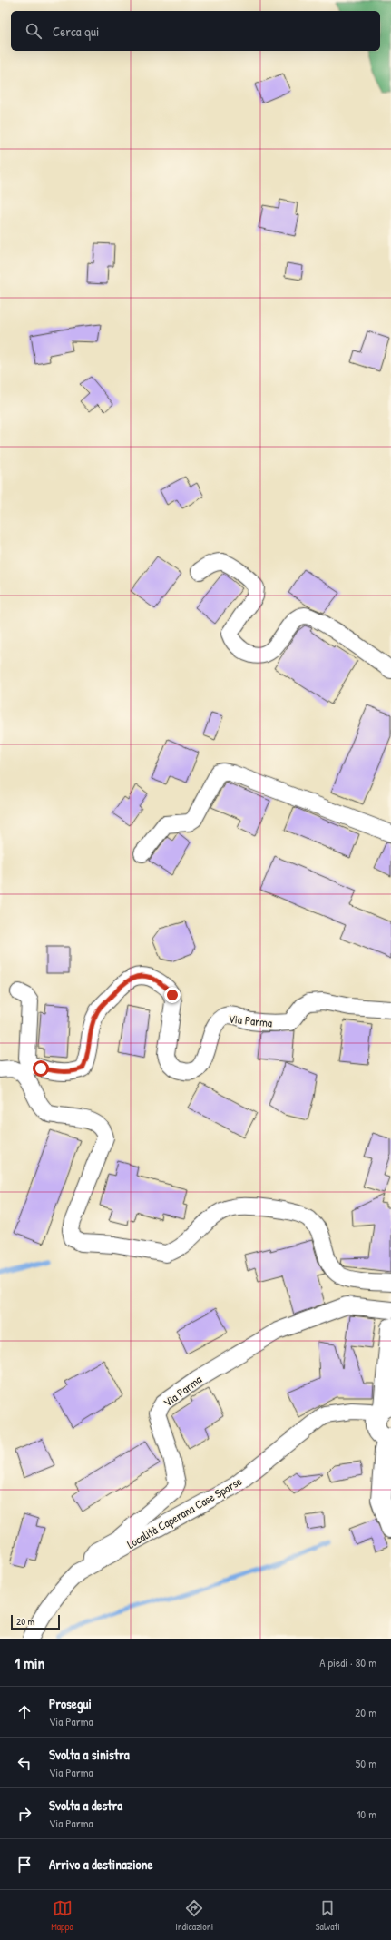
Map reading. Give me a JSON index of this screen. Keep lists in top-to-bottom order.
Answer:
{
  "streets": {
    "street": ["Via Parma", "Località Caperana Case Sparse"]
  },
  "crossings": [
    ["Via Parma", "Località Caperana Case Sparse"]
  ],
  "scale_bar": "20 m",
  "page": {
    "search": "Cerca qui",
    "scale": "20 m",
    "heading": ["1 min", "A piedi · 80 m"],
    "list": [
      ["Prosegui", "Via Parma", "20 m"],
      ["Svolta a sinistra", "Via Parma", "50 m"],
      ["Svolta a destra", "Via Parma", "10 m"],
      "Arrivo a destinazione"
    ],
    "nav": ["Mappa", "Indicazioni", "Salvati"]
  }
}
